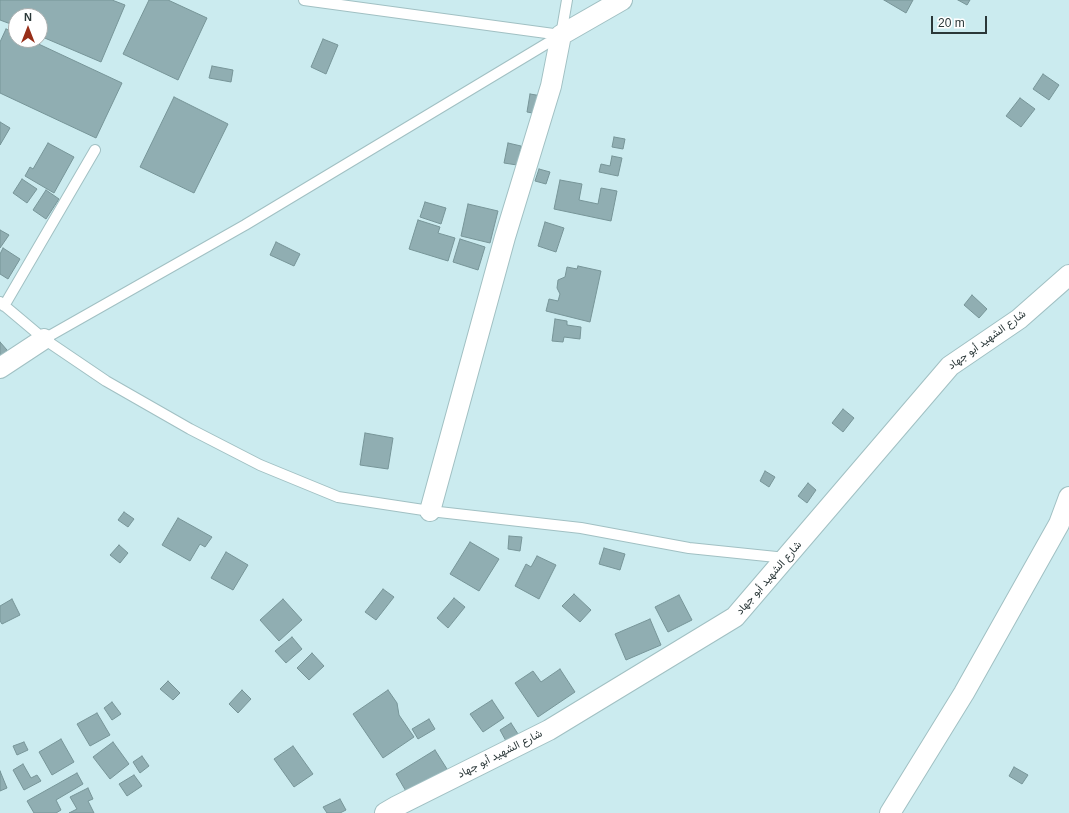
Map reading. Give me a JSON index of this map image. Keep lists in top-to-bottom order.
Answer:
{
  "streets": {
    "street": ["شارع الشهيد أبو جهاد"]
  },
  "scale_bar": "20 m",
  "north": "top"
}
